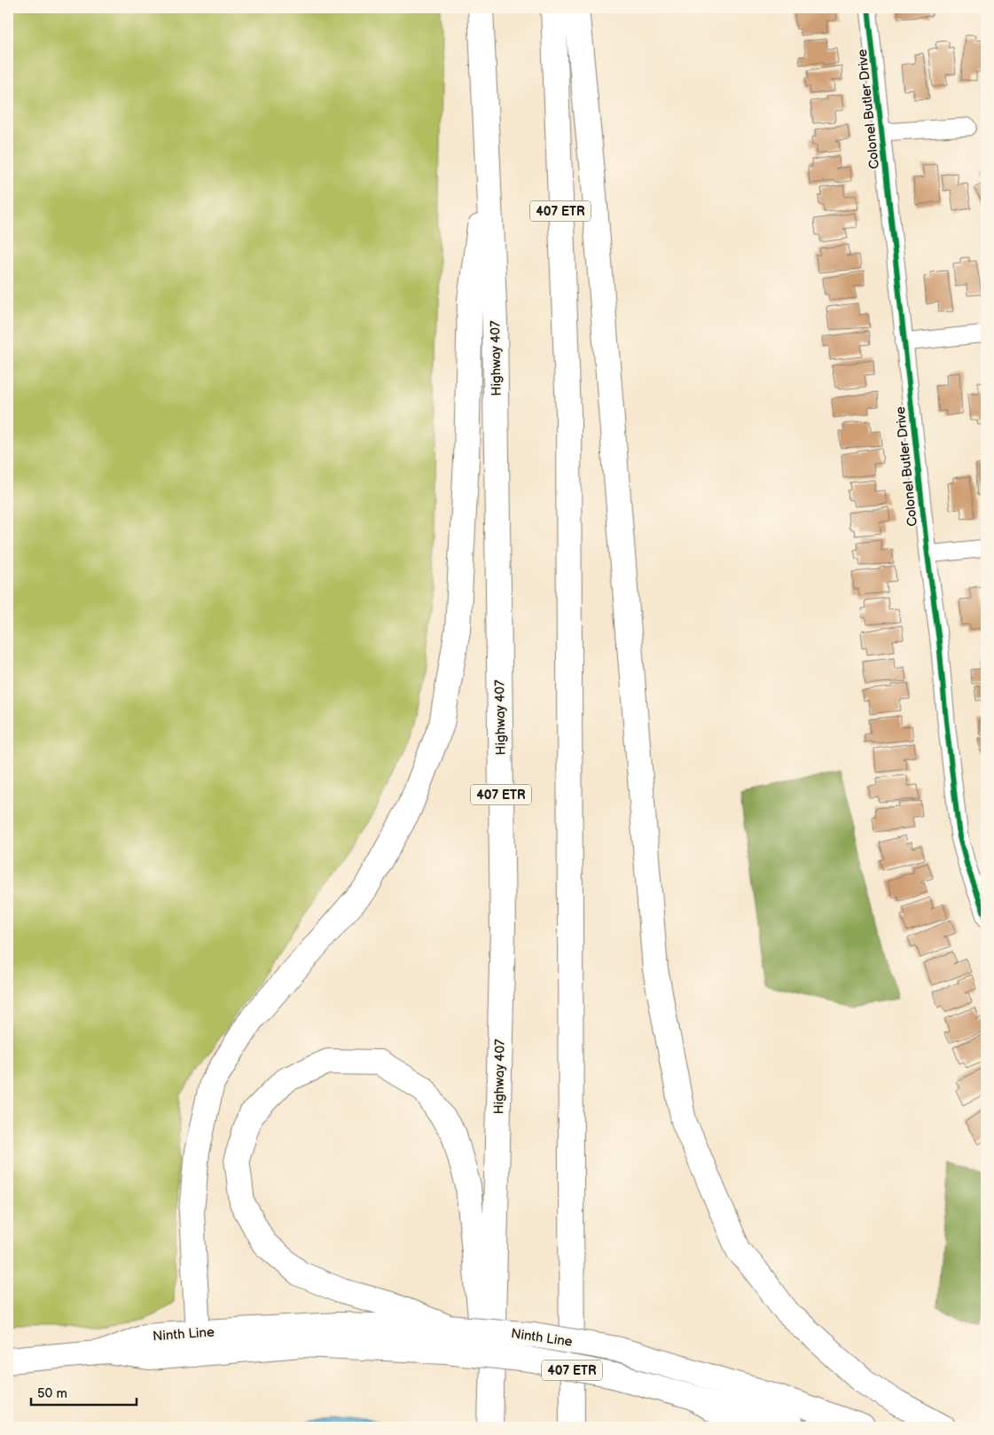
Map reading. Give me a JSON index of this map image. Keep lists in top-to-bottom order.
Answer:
{
  "streets": {
    "main road": ["407 ETR", "Highway 407", "Ninth Line"],
    "street": ["Colonel Butler Drive"]
  },
  "scale_bar": "50 m"
}
